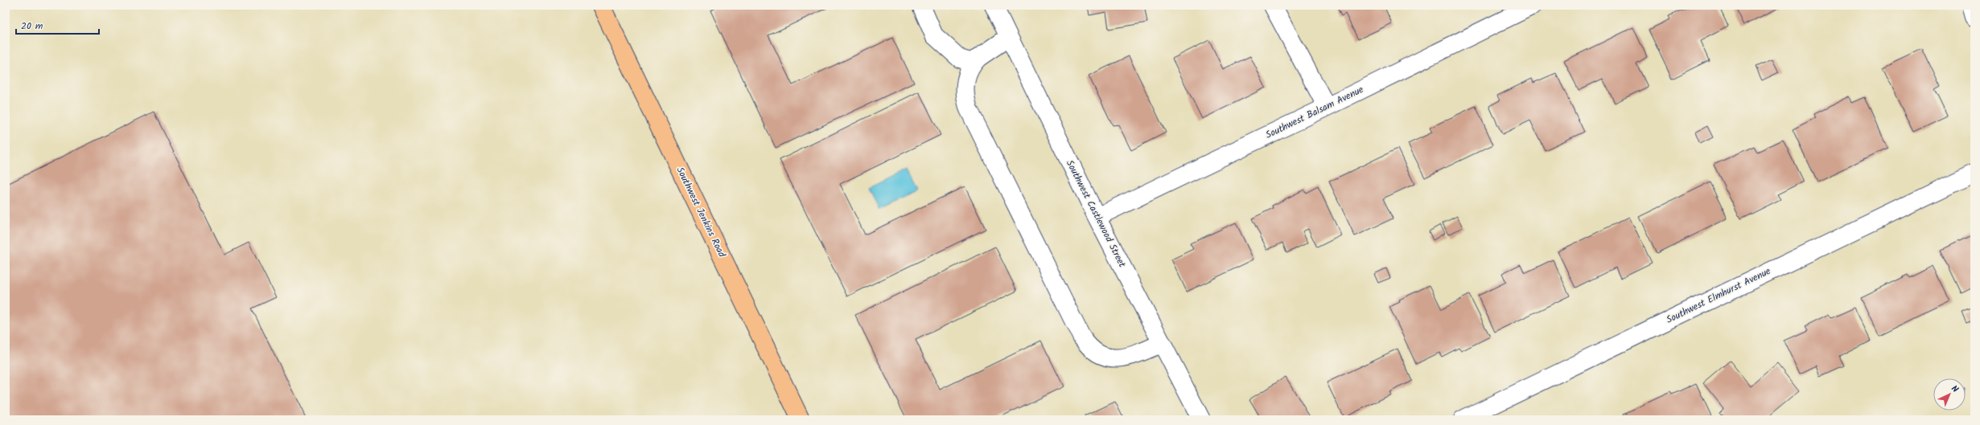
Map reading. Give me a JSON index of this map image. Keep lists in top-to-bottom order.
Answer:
{
  "streets": {
    "main road": ["Southwest Jenkins Road"],
    "street": ["Southwest Balsam Avenue", "Southwest Castlewood Street", "Southwest Elmhurst Avenue"]
  },
  "crossings": [
    ["Southwest Balsam Avenue", "Southwest Castlewood Street"]
  ],
  "scale_bar": "20 m",
  "north": "top right"
}
